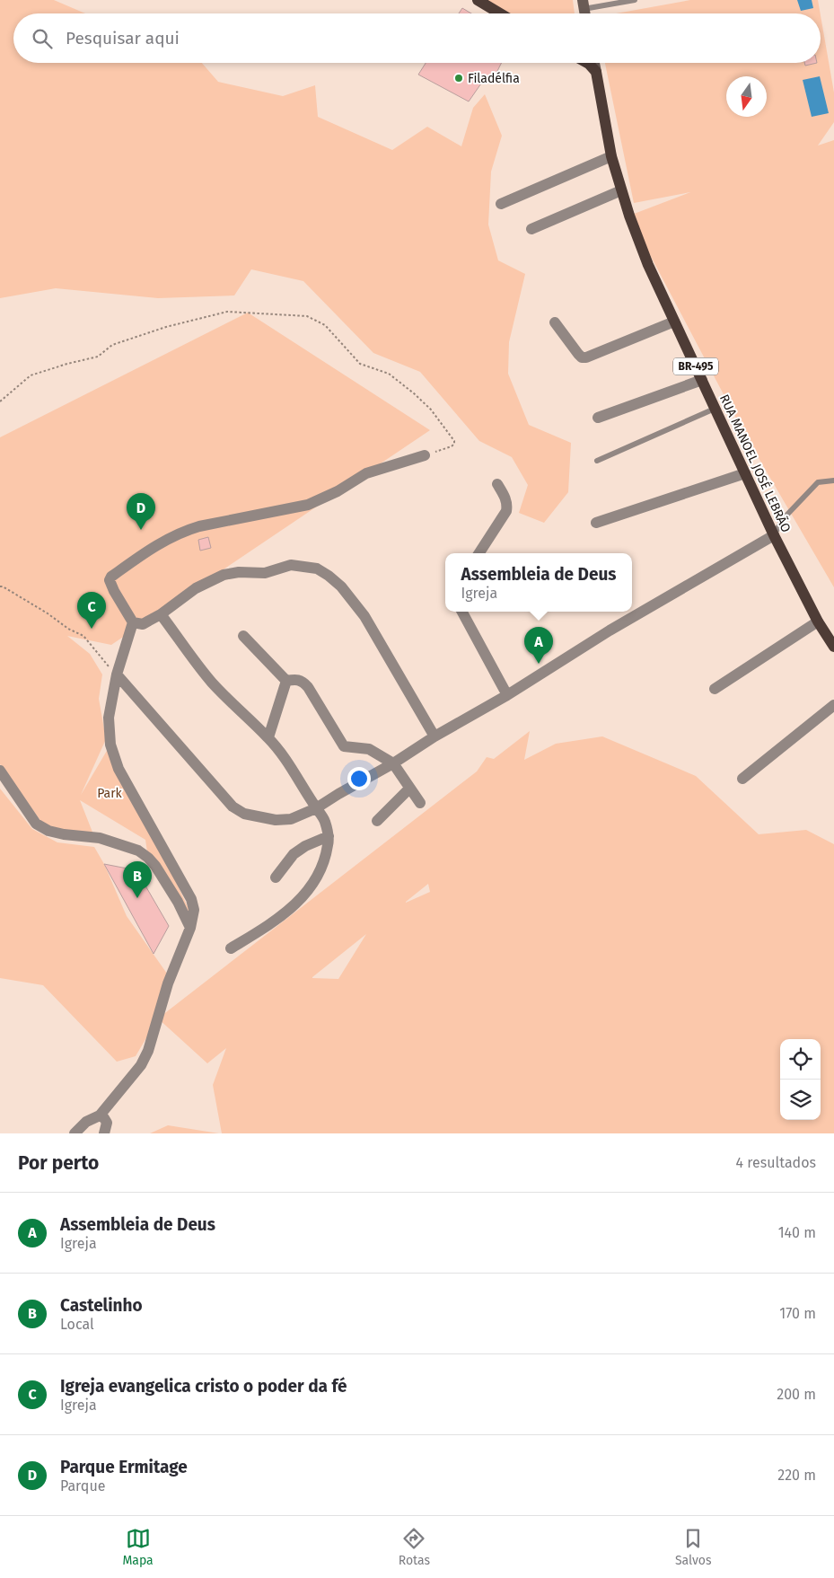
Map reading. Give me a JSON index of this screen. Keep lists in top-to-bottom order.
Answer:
{
  "streets": {
    "main road": ["BR-495", "RUA MANOEL JOSÉ LEBRÃO"]
  },
  "parks": ["Park"],
  "places": ["Filadélfia"],
  "north": "bottom",
  "page": {
    "search": "Pesquisar aqui",
    "pins": [
      "D",
      "C",
      "A",
      "B"
    ],
    "popup": ["Assembleia de Deus", "Igreja"],
    "heading": ["Por perto", "4 resultados"],
    "list": [
      {
        "mark": "A",
        "name": "Assembleia de Deus",
        "note": "Igreja",
        "value": "140 m"
      },
      {
        "mark": "B",
        "name": "Castelinho",
        "note": "Local",
        "value": "170 m"
      },
      {
        "mark": "C",
        "name": "Igreja evangelica cristo o poder da fé",
        "note": "Igreja",
        "value": "200 m"
      },
      {
        "mark": "D",
        "name": "Parque Ermitage",
        "note": "Parque",
        "value": "220 m"
      }
    ],
    "nav": ["Mapa", "Rotas", "Salvos"]
  }
}
